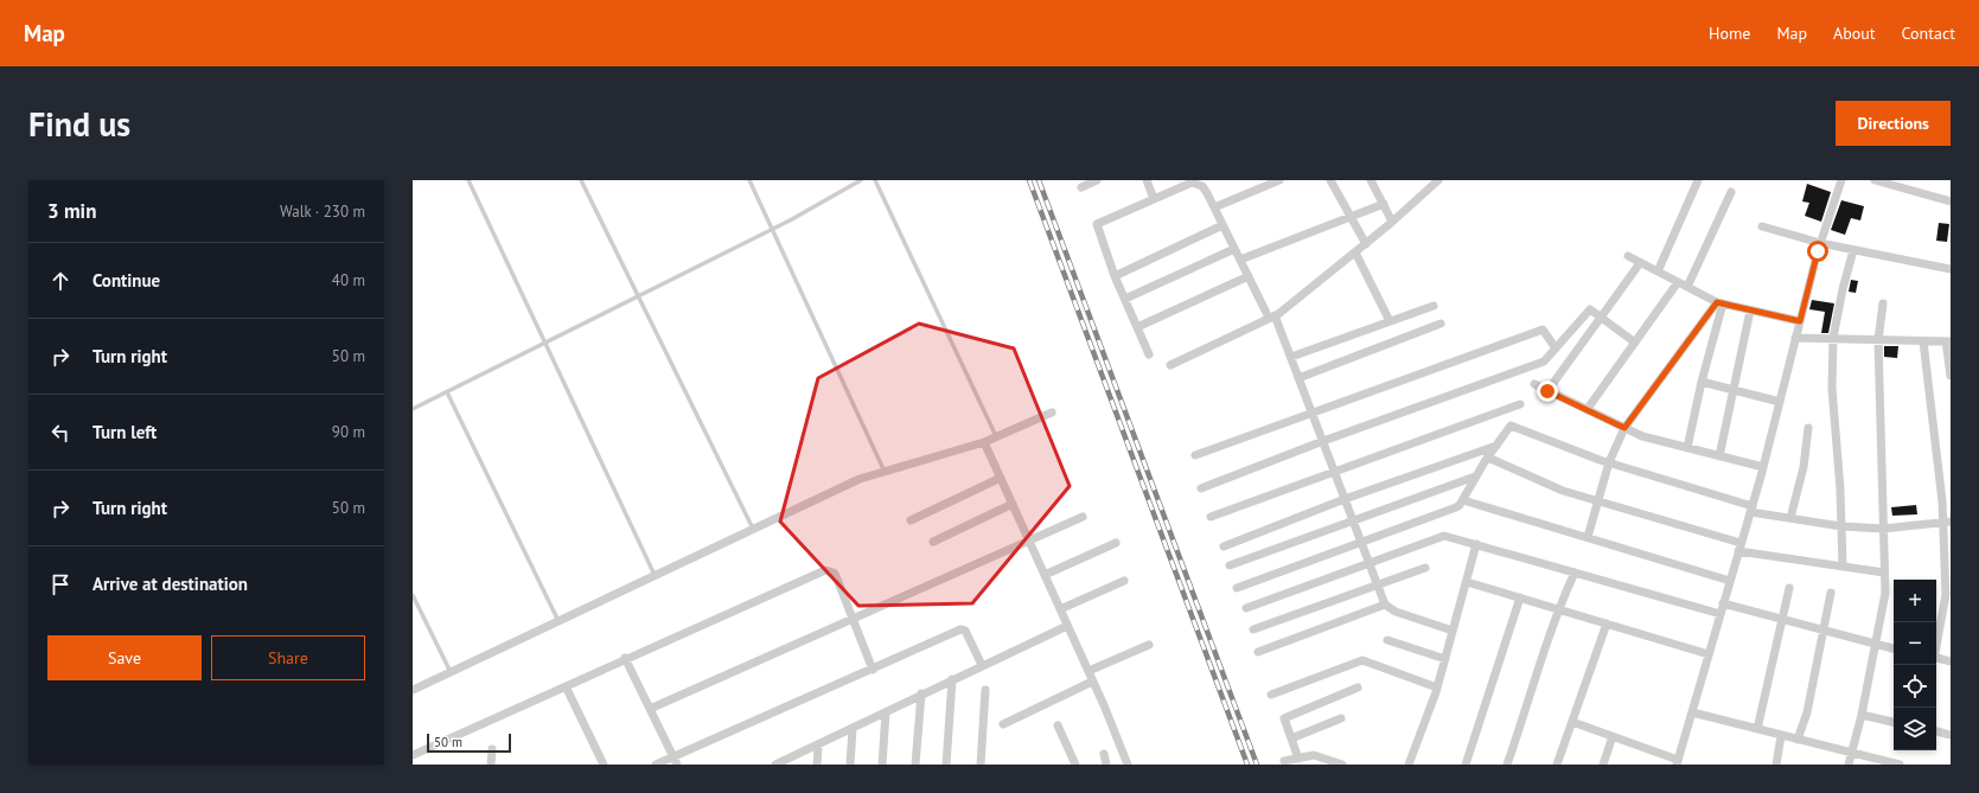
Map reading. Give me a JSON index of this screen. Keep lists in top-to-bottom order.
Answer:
{
  "scale_bar": "50 m",
  "page": {
    "header": "Map",
    "nav": [
      "Home",
      "Map",
      "About",
      "Contact"
    ],
    "buttons": [
      "Directions",
      ["Save", "Share"]
    ],
    "title": "Find us",
    "heading": ["3 min", "Walk · 230 m"],
    "list": [
      ["Continue", "40 m"],
      ["Turn right", "50 m"],
      ["Turn left", "90 m"],
      ["Turn right", "50 m"],
      "Arrive at destination"
    ],
    "map_buttons": ["+", "−"],
    "scale": "50 m"
  }
}
